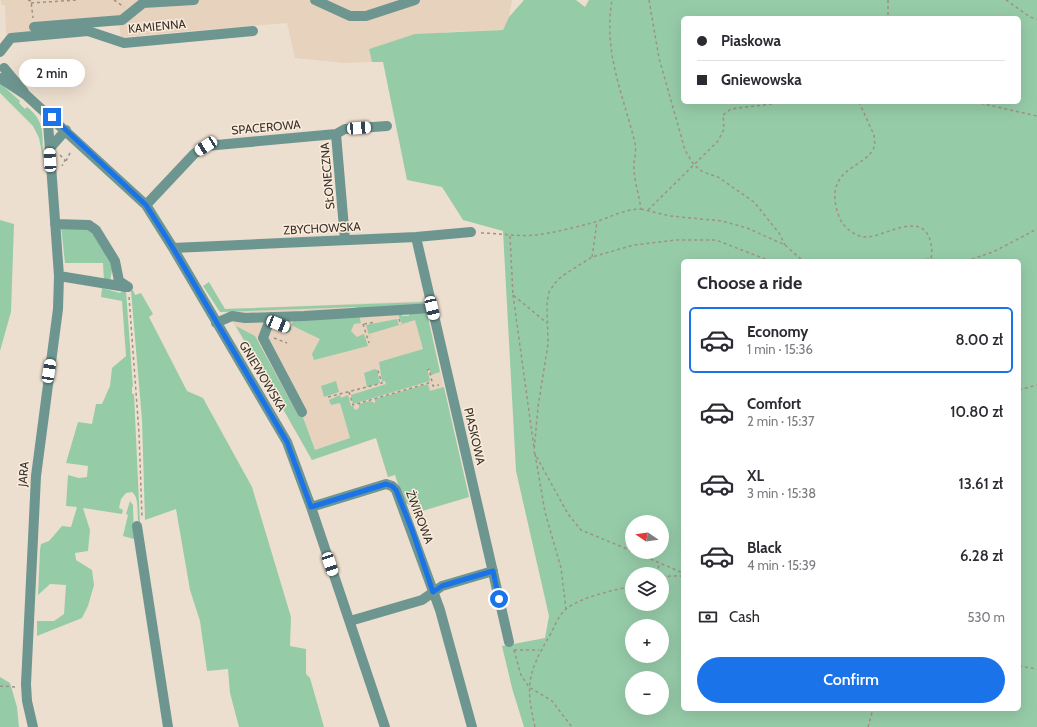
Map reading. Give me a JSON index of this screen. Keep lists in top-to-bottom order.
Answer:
{
  "streets": {
    "street": [
      "KAMIENNA",
      "SPACEROWA",
      "SŁONECZNA",
      "ZBYCHOWSKA",
      "GNIEWOWSKA",
      "PIASKOWA",
      "JARA",
      "ŻWIROWA"
    ]
  },
  "crossings": [
    ["SPACEROWA", "SŁONECZNA"],
    ["SPACEROWA", "GNIEWOWSKA"],
    ["SŁONECZNA", "ZBYCHOWSKA"],
    ["ZBYCHOWSKA", "GNIEWOWSKA"],
    ["ZBYCHOWSKA", "PIASKOWA"],
    ["GNIEWOWSKA", "JARA"],
    ["GNIEWOWSKA", "ŻWIROWA"]
  ],
  "north": "left",
  "page": {
    "banner": ["Piaskowa", "Gniewowska"],
    "bubble": "2 min",
    "heading": "Choose a ride",
    "list": [
      {
        "name": "Economy",
        "note": "1 min · 15:36",
        "value": "8.00 zł"
      },
      {
        "name": "Comfort",
        "note": "2 min · 15:37",
        "value": "10.80 zł"
      },
      {
        "name": "XL",
        "note": "3 min · 15:38",
        "value": "13.61 zł"
      },
      {
        "name": "Black",
        "note": "4 min · 15:39",
        "value": "6.28 zł"
      }
    ],
    "map_buttons": ["+", "−"],
    "pay": ["Cash", "530 m"],
    "buttons": "Confirm"
  }
}
